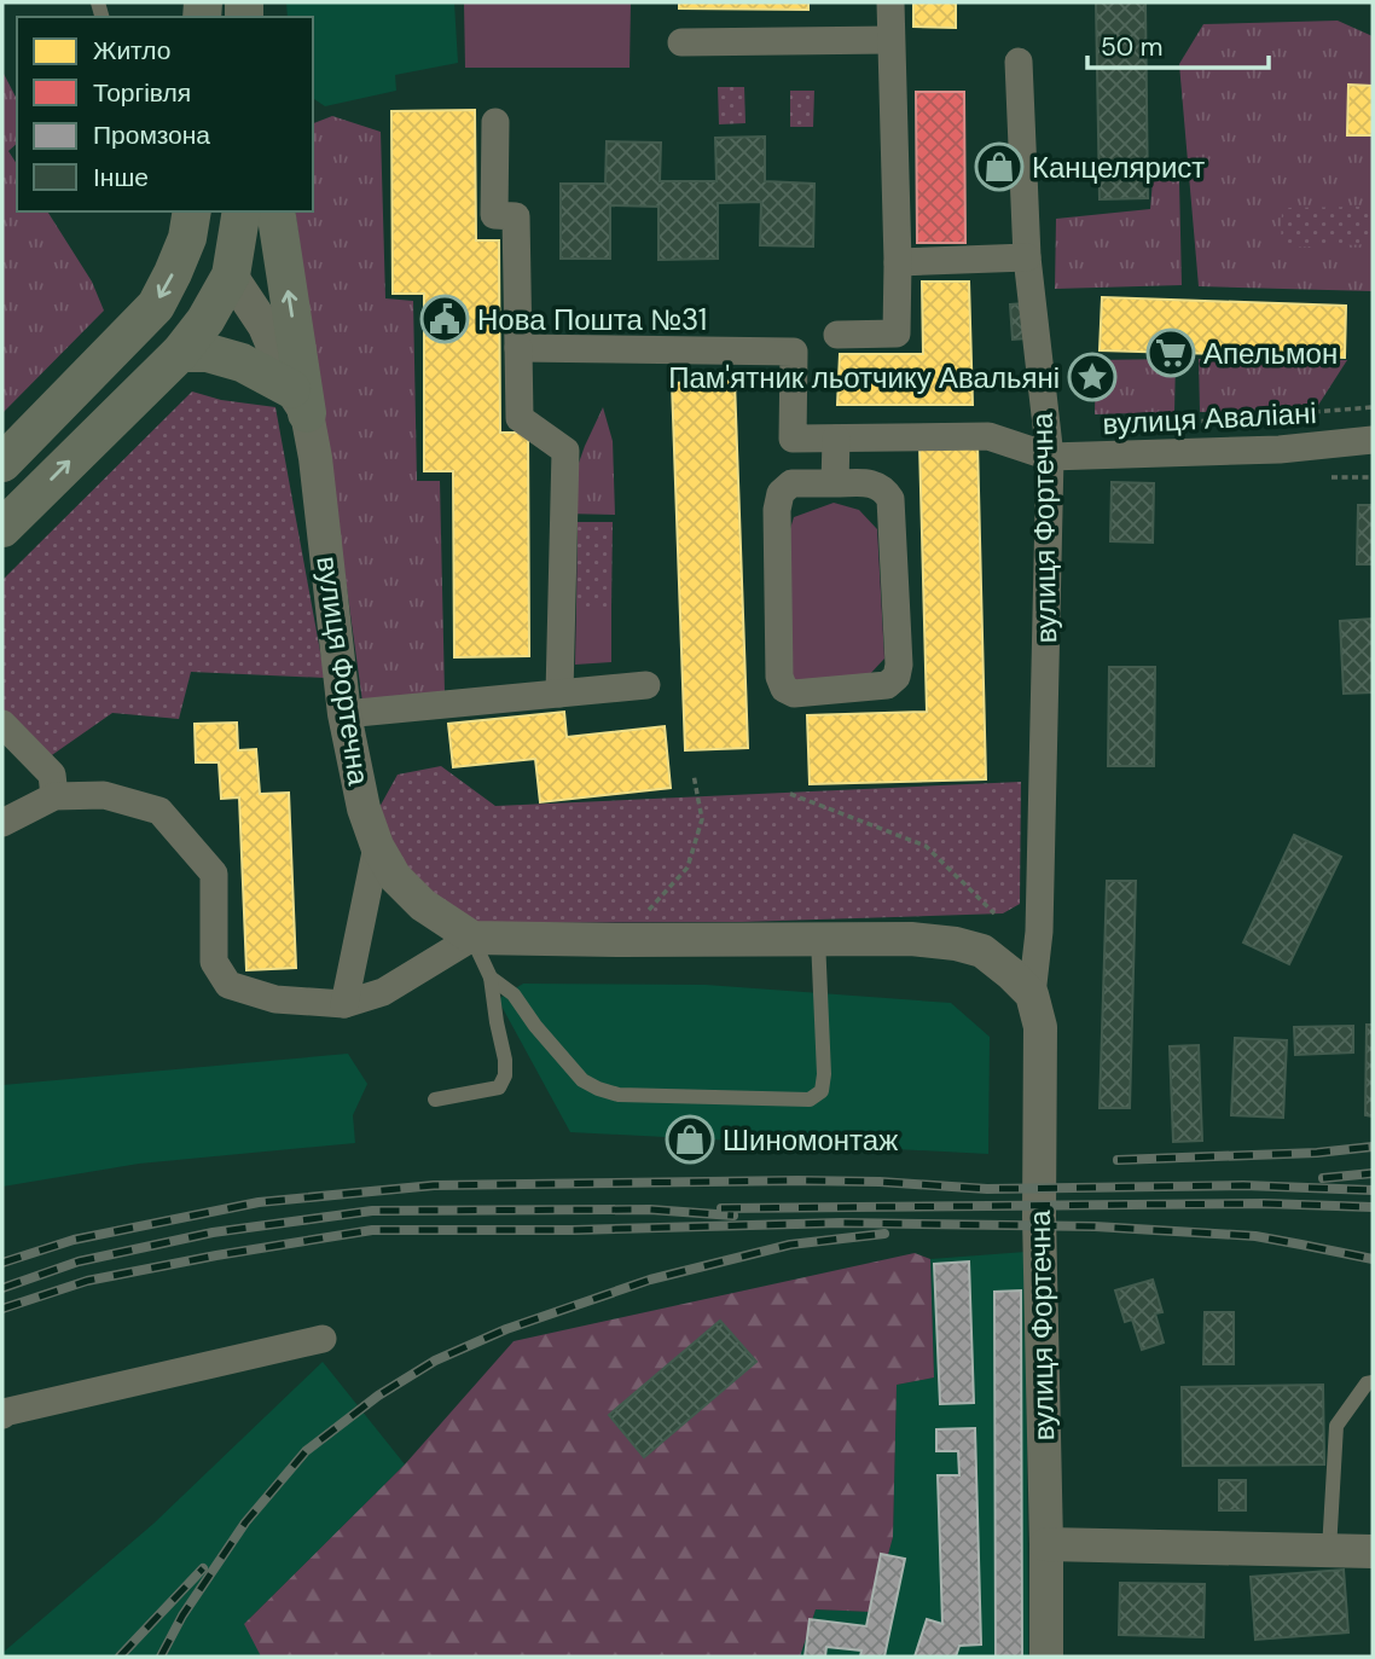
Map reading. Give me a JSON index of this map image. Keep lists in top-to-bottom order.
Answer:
{
  "streets": {
    "street": ["вулиця Аваліані", "вулиця Фортечна"]
  },
  "crossings": [
    ["вулиця Аваліані", "вулиця Фортечна"]
  ],
  "places": {
    "shop": ["Канцелярист", "Шиномонтаж"],
    "public building": ["Нова Пошта №31"],
    "supermarket": ["Апельмон"],
    "place": ["Пам'ятник льотчику Авальяні"]
  },
  "legend": [
    "Житло",
    "Торгівля",
    "Промзона",
    "Інше"
  ],
  "scale_bar": "50 m"
}
